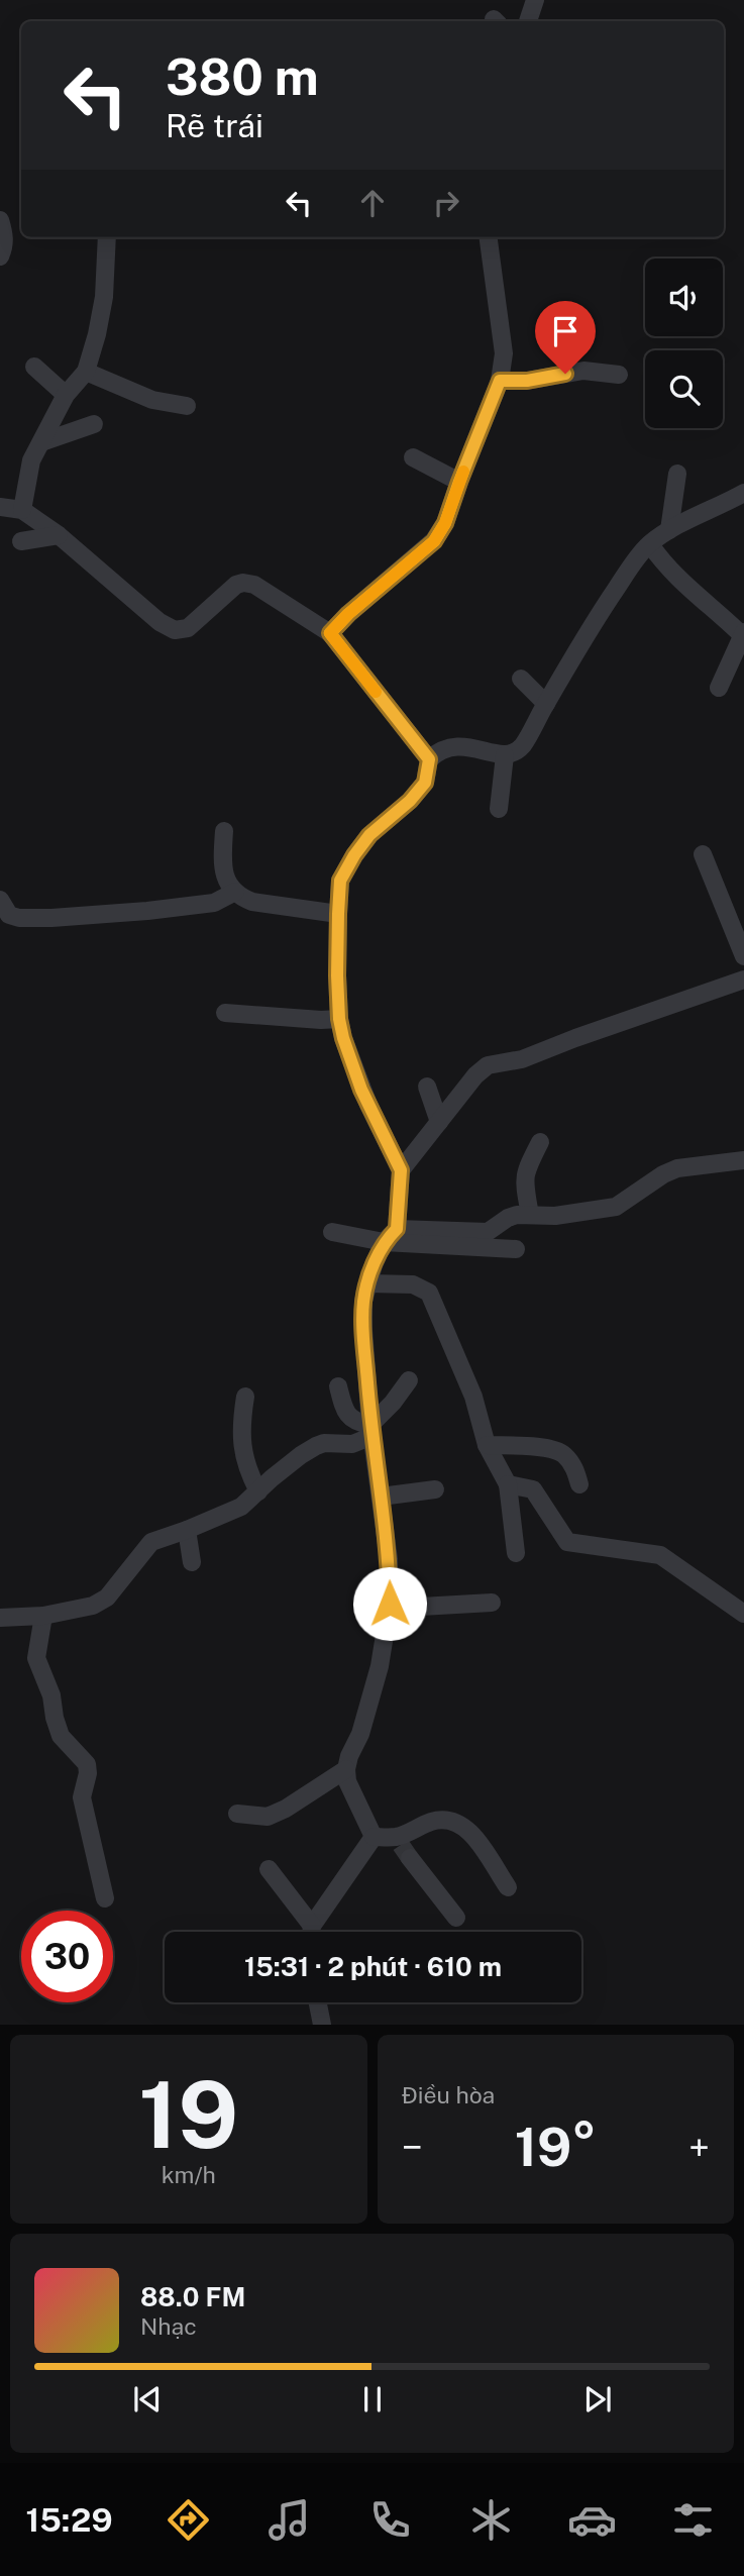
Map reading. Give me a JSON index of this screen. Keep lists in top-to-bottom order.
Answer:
{
  "page": {
    "turn": ["380 m", "Rẽ trái"],
    "limit": "30",
    "trip": "15:31 · 2 phút · 610 m",
    "tile": [
      ["19", "km/h"],
      "Điều hòa"
    ],
    "heat": ["−", "19°", "+"],
    "song": ["88.0 FM", "Nhạc"],
    "tabs": "15:29"
  }
}
